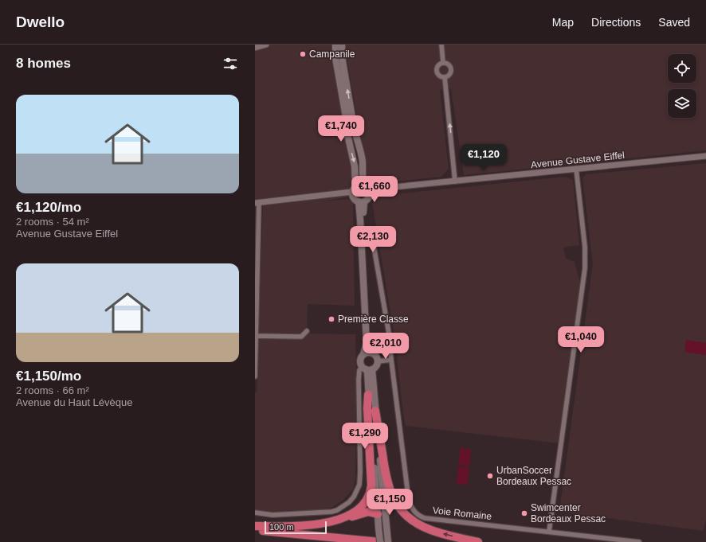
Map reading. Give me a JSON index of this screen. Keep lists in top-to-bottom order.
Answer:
{
  "streets": {
    "street": ["Avenue Gustave Eiffel", "Voie Romaine"]
  },
  "places": [
    "Campanile",
    "Première Classe",
    "UrbanSoccer Bordeaux Pessac",
    "Swimcenter Bordeaux Pessac"
  ],
  "scale_bar": "100 m",
  "page": {
    "header": "Dwello",
    "nav": ["Map", "Directions", "Saved"],
    "heading": "8 homes",
    "list": [
      {
        "name": "€1,120/mo",
        "note": "2 rooms · 54 m² · Avenue Gustave Eiffel"
      },
      {
        "name": "€1,150/mo",
        "note": "2 rooms · 66 m² · Avenue du Haut Lévèque"
      }
    ],
    "price": [
      "€1,740",
      "€1,120",
      "€1,660",
      "€2,130",
      "€1,040",
      "€2,010",
      "€1,290",
      "€1,150"
    ],
    "scale": "100 m"
  }
}
